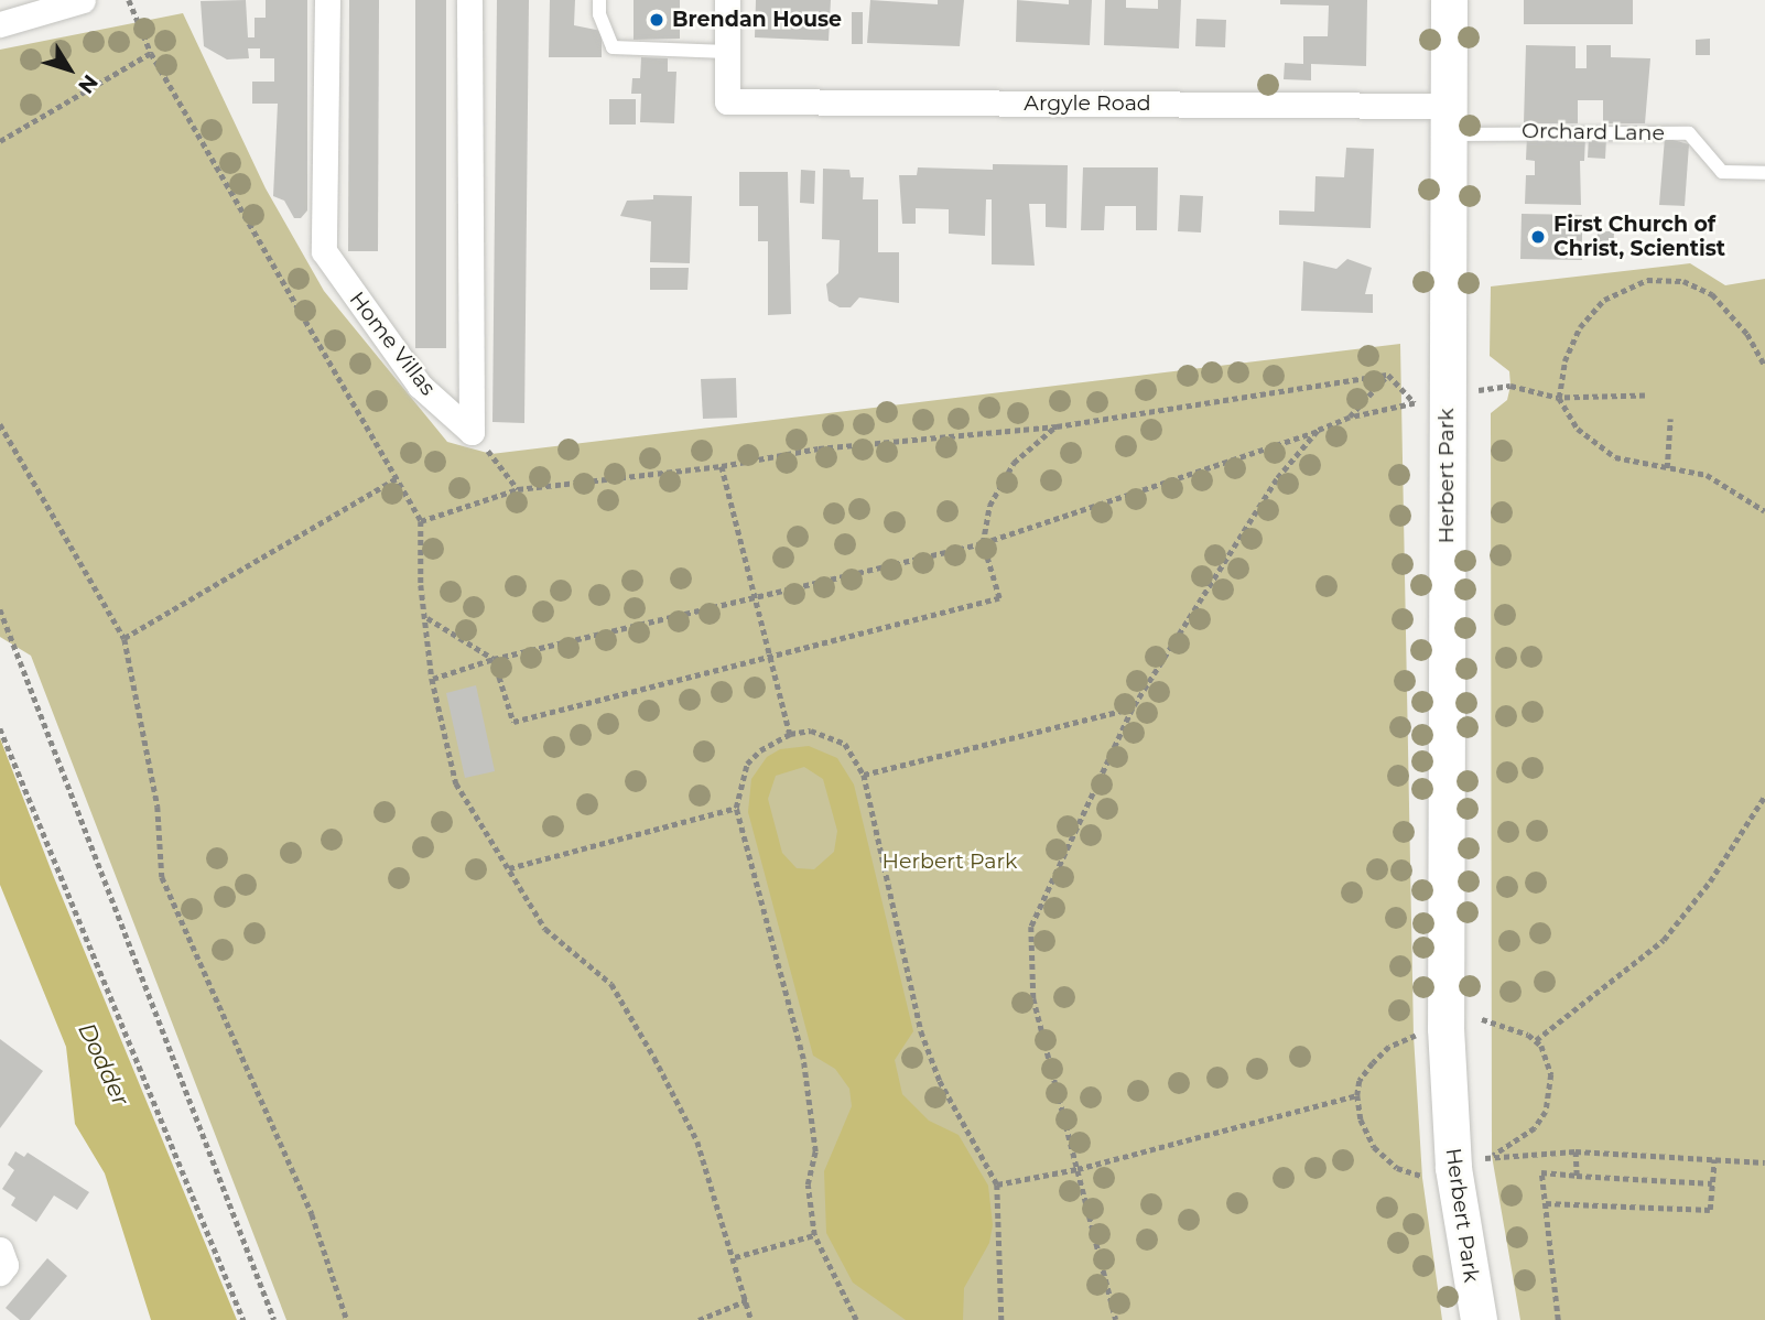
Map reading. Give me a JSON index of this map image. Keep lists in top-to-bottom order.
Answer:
{
  "streets": {
    "street": ["Argyle Road", "Home Villas", "Herbert Park"],
    "lane": ["Orchard Lane"]
  },
  "crossings": [
    ["Argyle Road", "Orchard Lane"],
    ["Argyle Road", "Herbert Park"],
    ["Orchard Lane", "Herbert Park"]
  ],
  "water": ["Dodder"],
  "parks": ["Herbert Park"],
  "places": ["Brendan House", "First Church of Christ, Scientist"],
  "north": "bottom right"
}
